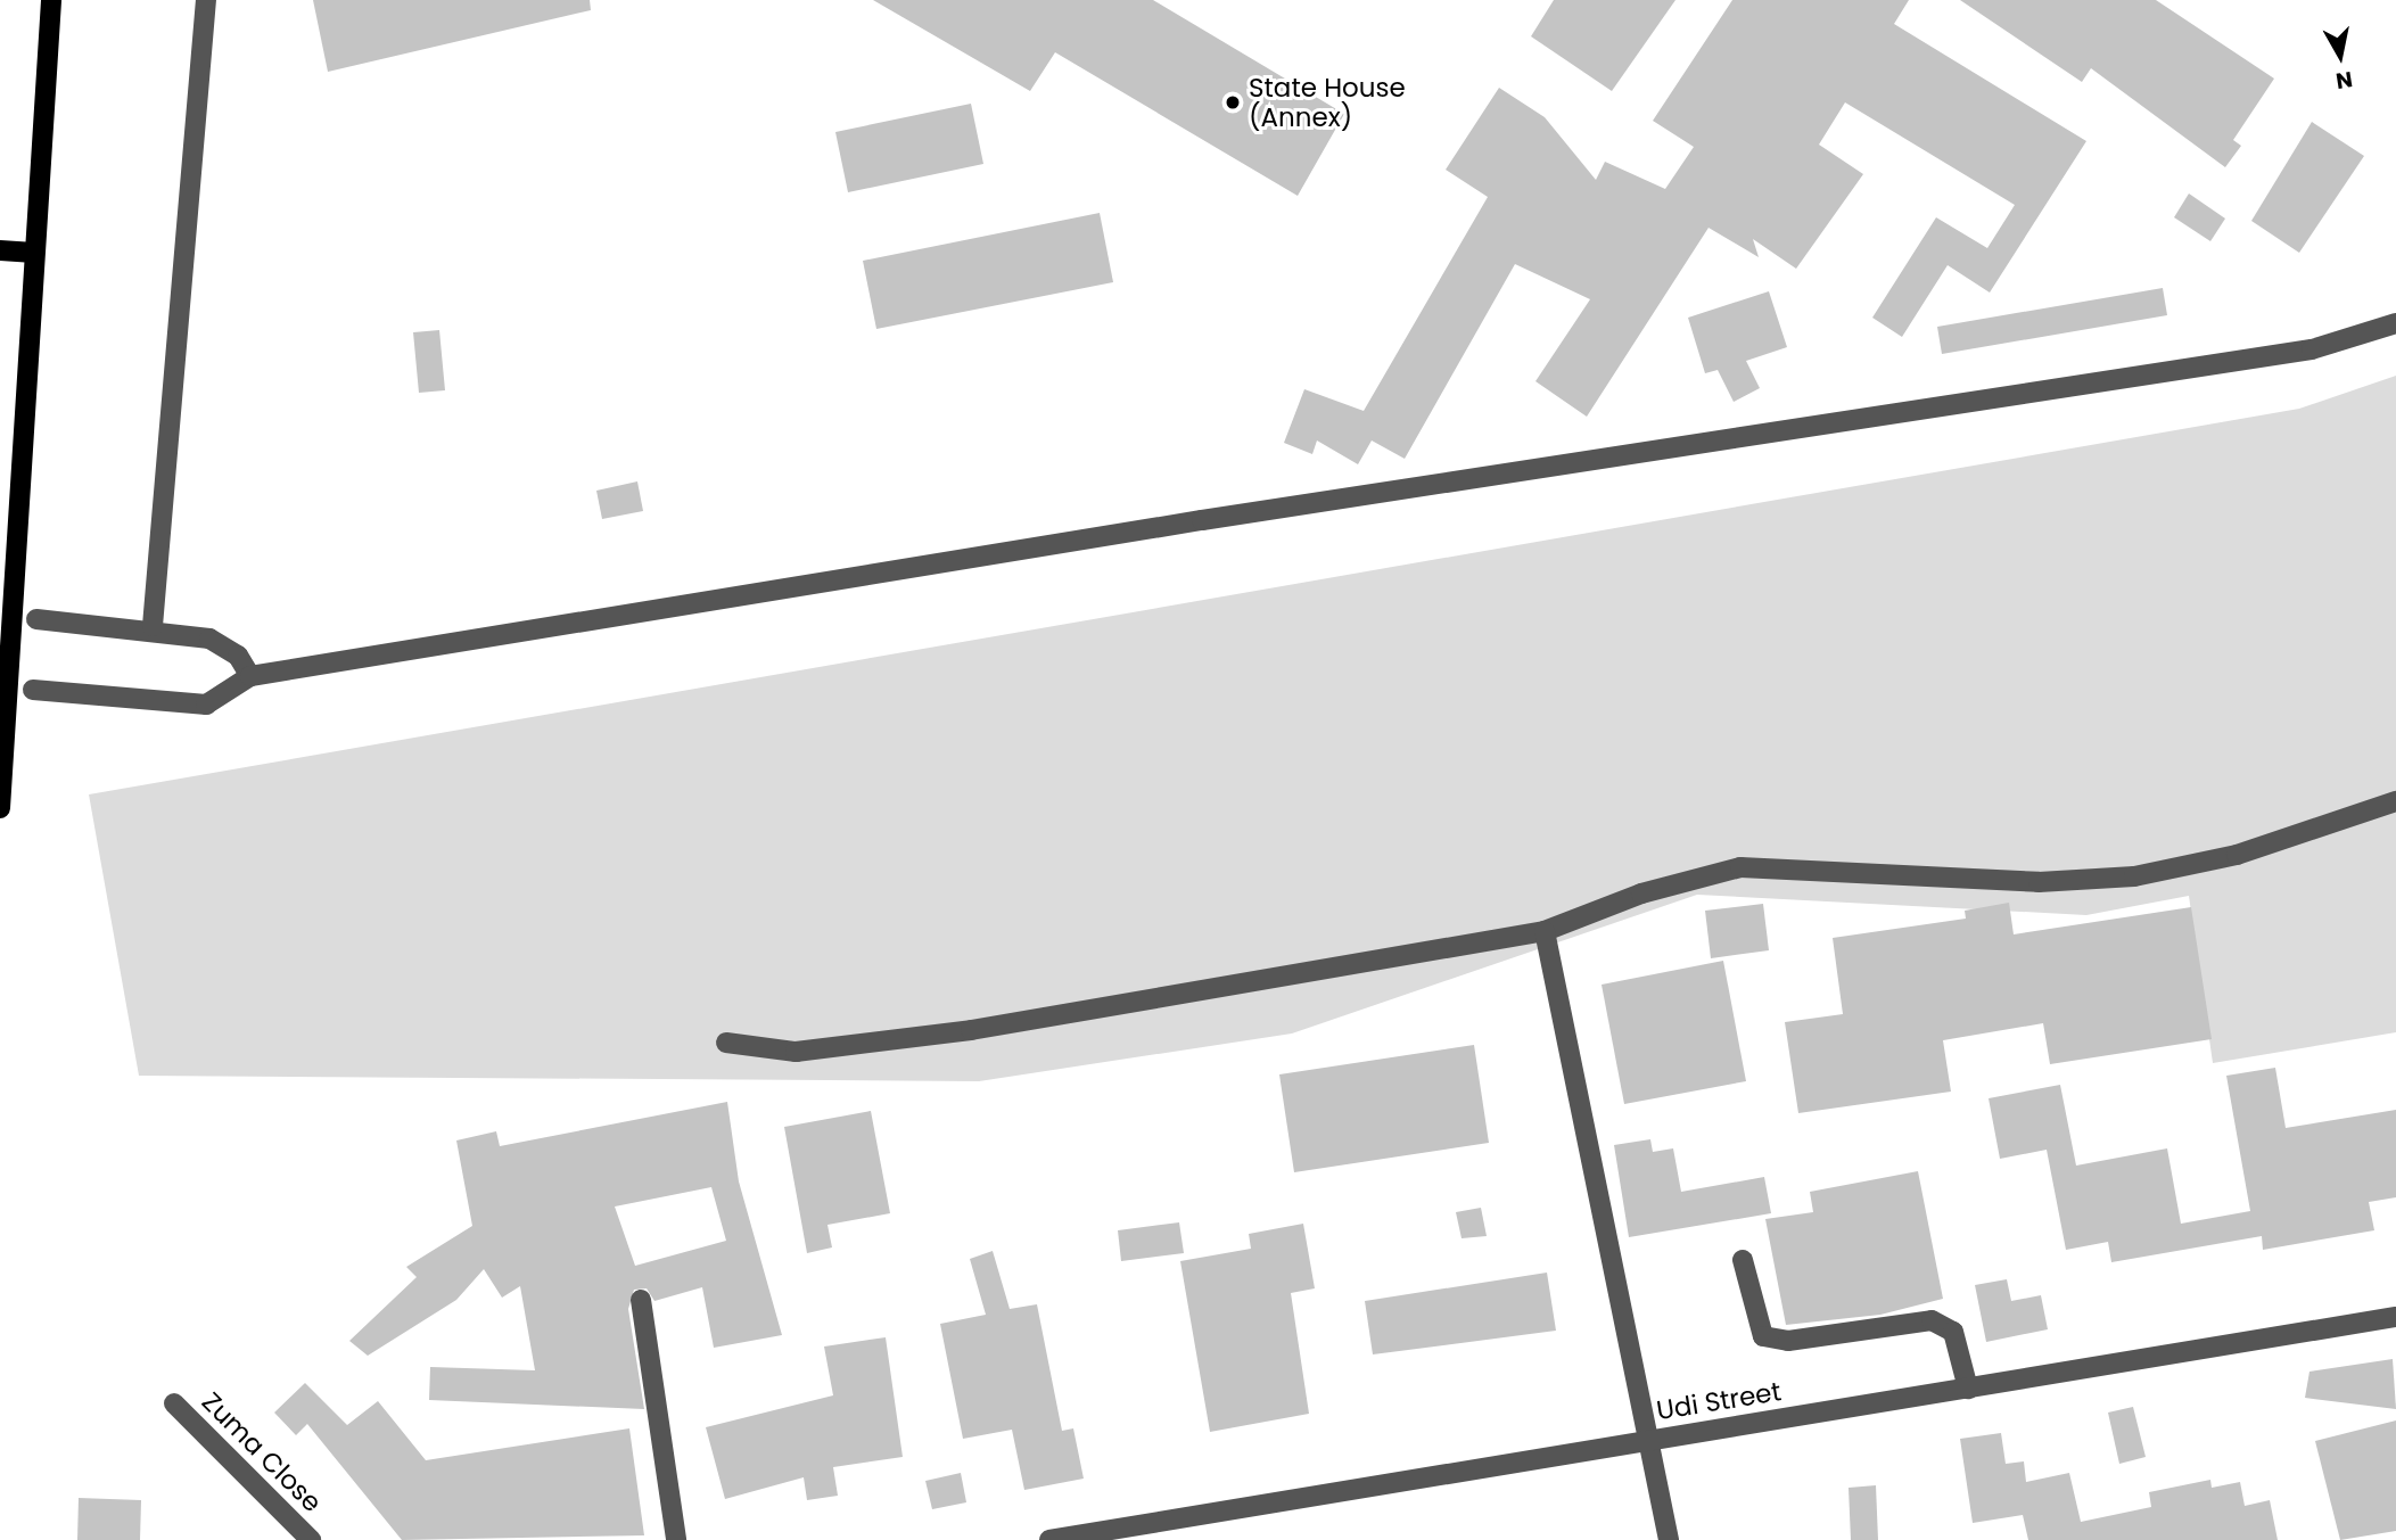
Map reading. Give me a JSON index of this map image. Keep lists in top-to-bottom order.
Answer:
{
  "streets": {
    "street": ["Udi Street", "Zuma Close"]
  },
  "places": ["State House (Annex)"],
  "north": "bottom"
}
